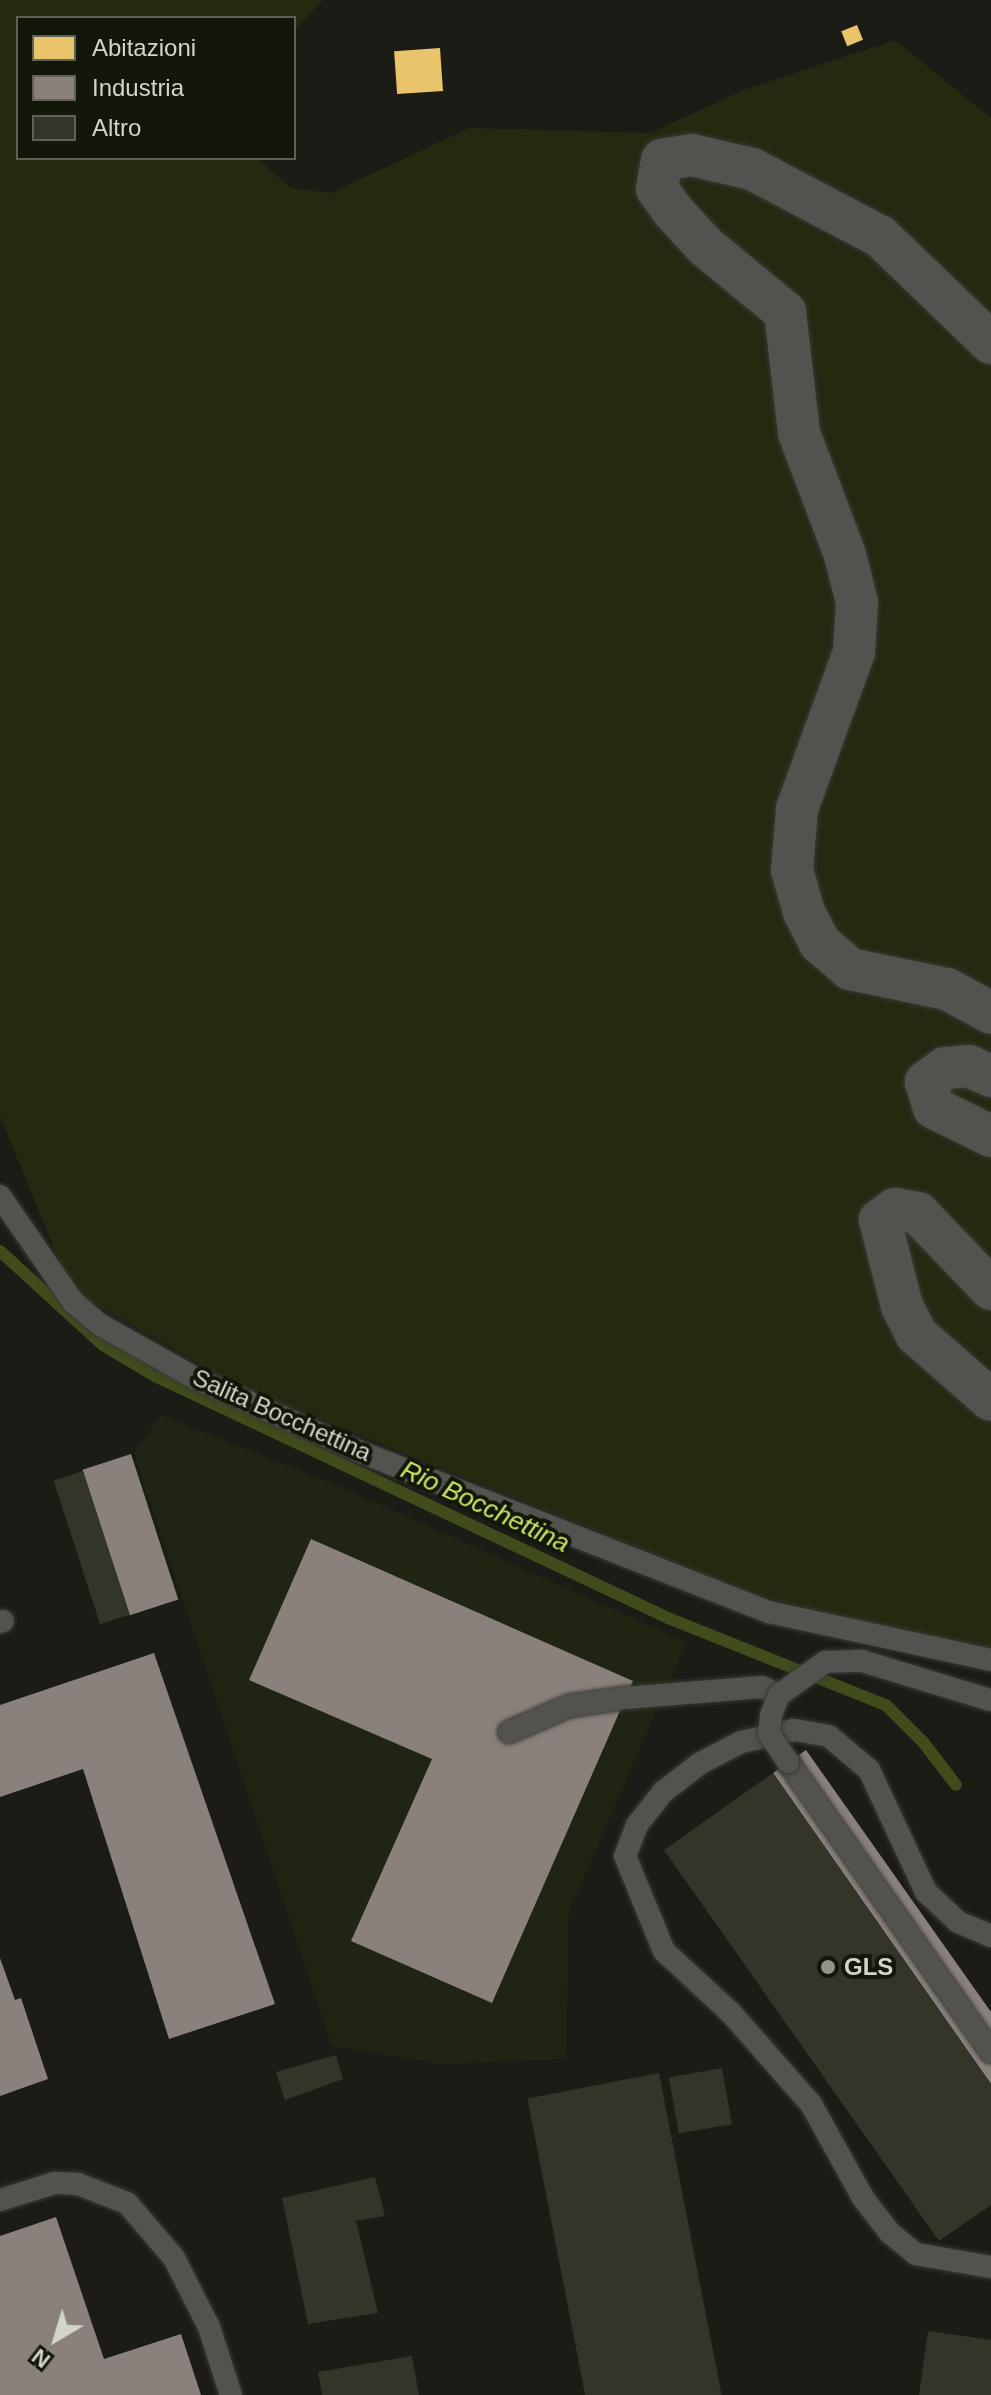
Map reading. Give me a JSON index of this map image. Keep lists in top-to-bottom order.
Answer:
{
  "streets": {
    "lane": ["Salita Bocchettina"]
  },
  "water": ["Rio Bocchettina"],
  "places": ["GLS"],
  "legend": ["Abitazioni", "Industria", "Altro"],
  "north": "bottom left"
}
